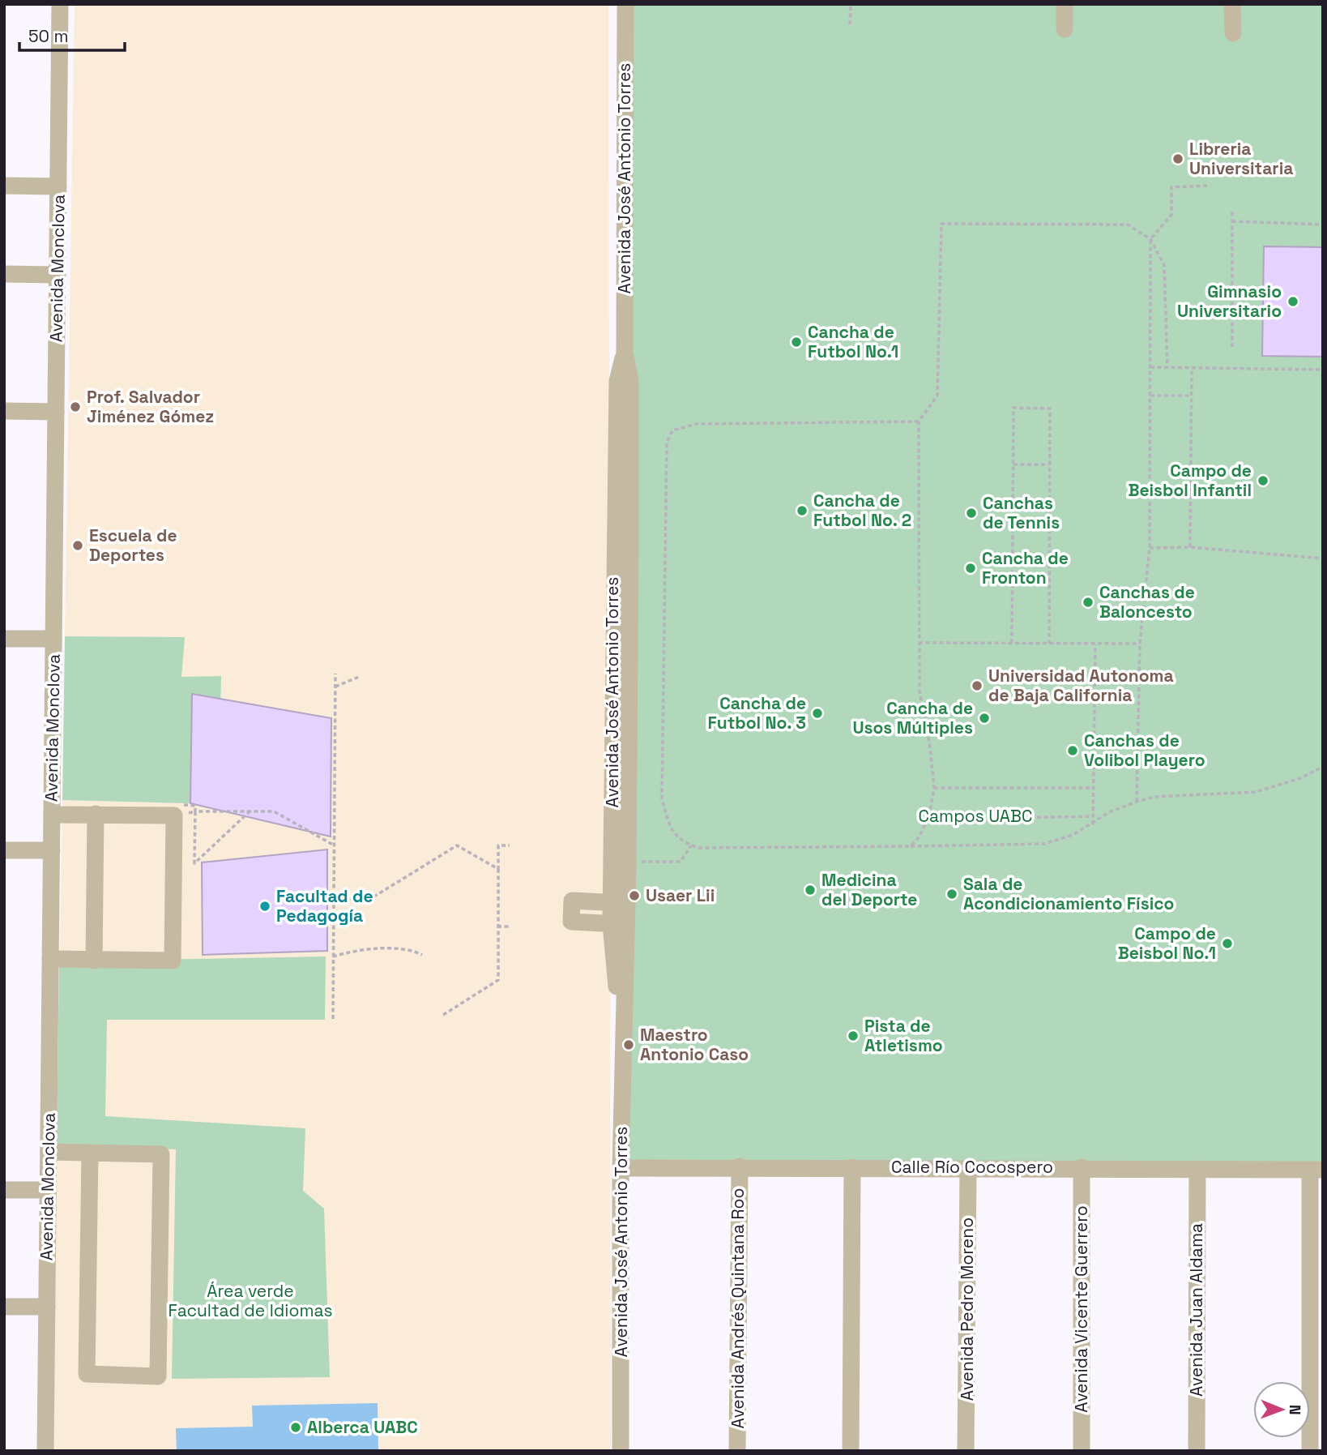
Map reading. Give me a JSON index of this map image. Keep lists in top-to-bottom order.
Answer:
{
  "streets": {
    "street": [
      "Avenida José Antonio Torres",
      "Avenida Monclova",
      "Calle Río Cocospero",
      "Avenida Andrés Quintana Roo",
      "Avenida Pedro Moreno",
      "Avenida Vicente Guerrero",
      "Avenida Juan Aldama"
    ]
  },
  "crossings": [
    ["Avenida José Antonio Torres", "Calle Río Cocospero"],
    ["Calle Río Cocospero", "Avenida Andrés Quintana Roo"],
    ["Calle Río Cocospero", "Avenida Pedro Moreno"],
    ["Calle Río Cocospero", "Avenida Vicente Guerrero"],
    ["Calle Río Cocospero", "Avenida Juan Aldama"]
  ],
  "parks": ["Campos UABC", "Área verde Facultad de Idiomas"],
  "places": [
    "Libreria Universitaria",
    "Gimnasio Universitario",
    "Cancha de Futbol No.1",
    "Prof. Salvador Jiménez Gómez",
    "Campo de Beisbol Infantil",
    "Cancha de Futbol No. 2",
    "Canchas de Tennis",
    "Escuela de Deportes",
    "Cancha de Fronton",
    "Canchas de Baloncesto",
    "Universidad Autonoma de Baja California",
    "Cancha de Futbol No. 3",
    "Cancha de Usos Múltiples",
    "Canchas de Volibol Playero",
    "Medicina del Deporte",
    "Sala de Acondicionamiento Físico",
    "Usaer Lii",
    "Facultad de Pedagogía",
    "Campo de Beisbol No.1",
    "Pista de Atletismo",
    "Maestro Antonio Caso",
    "Alberca UABC"
  ],
  "scale_bar": "50 m",
  "north": "right"
}
